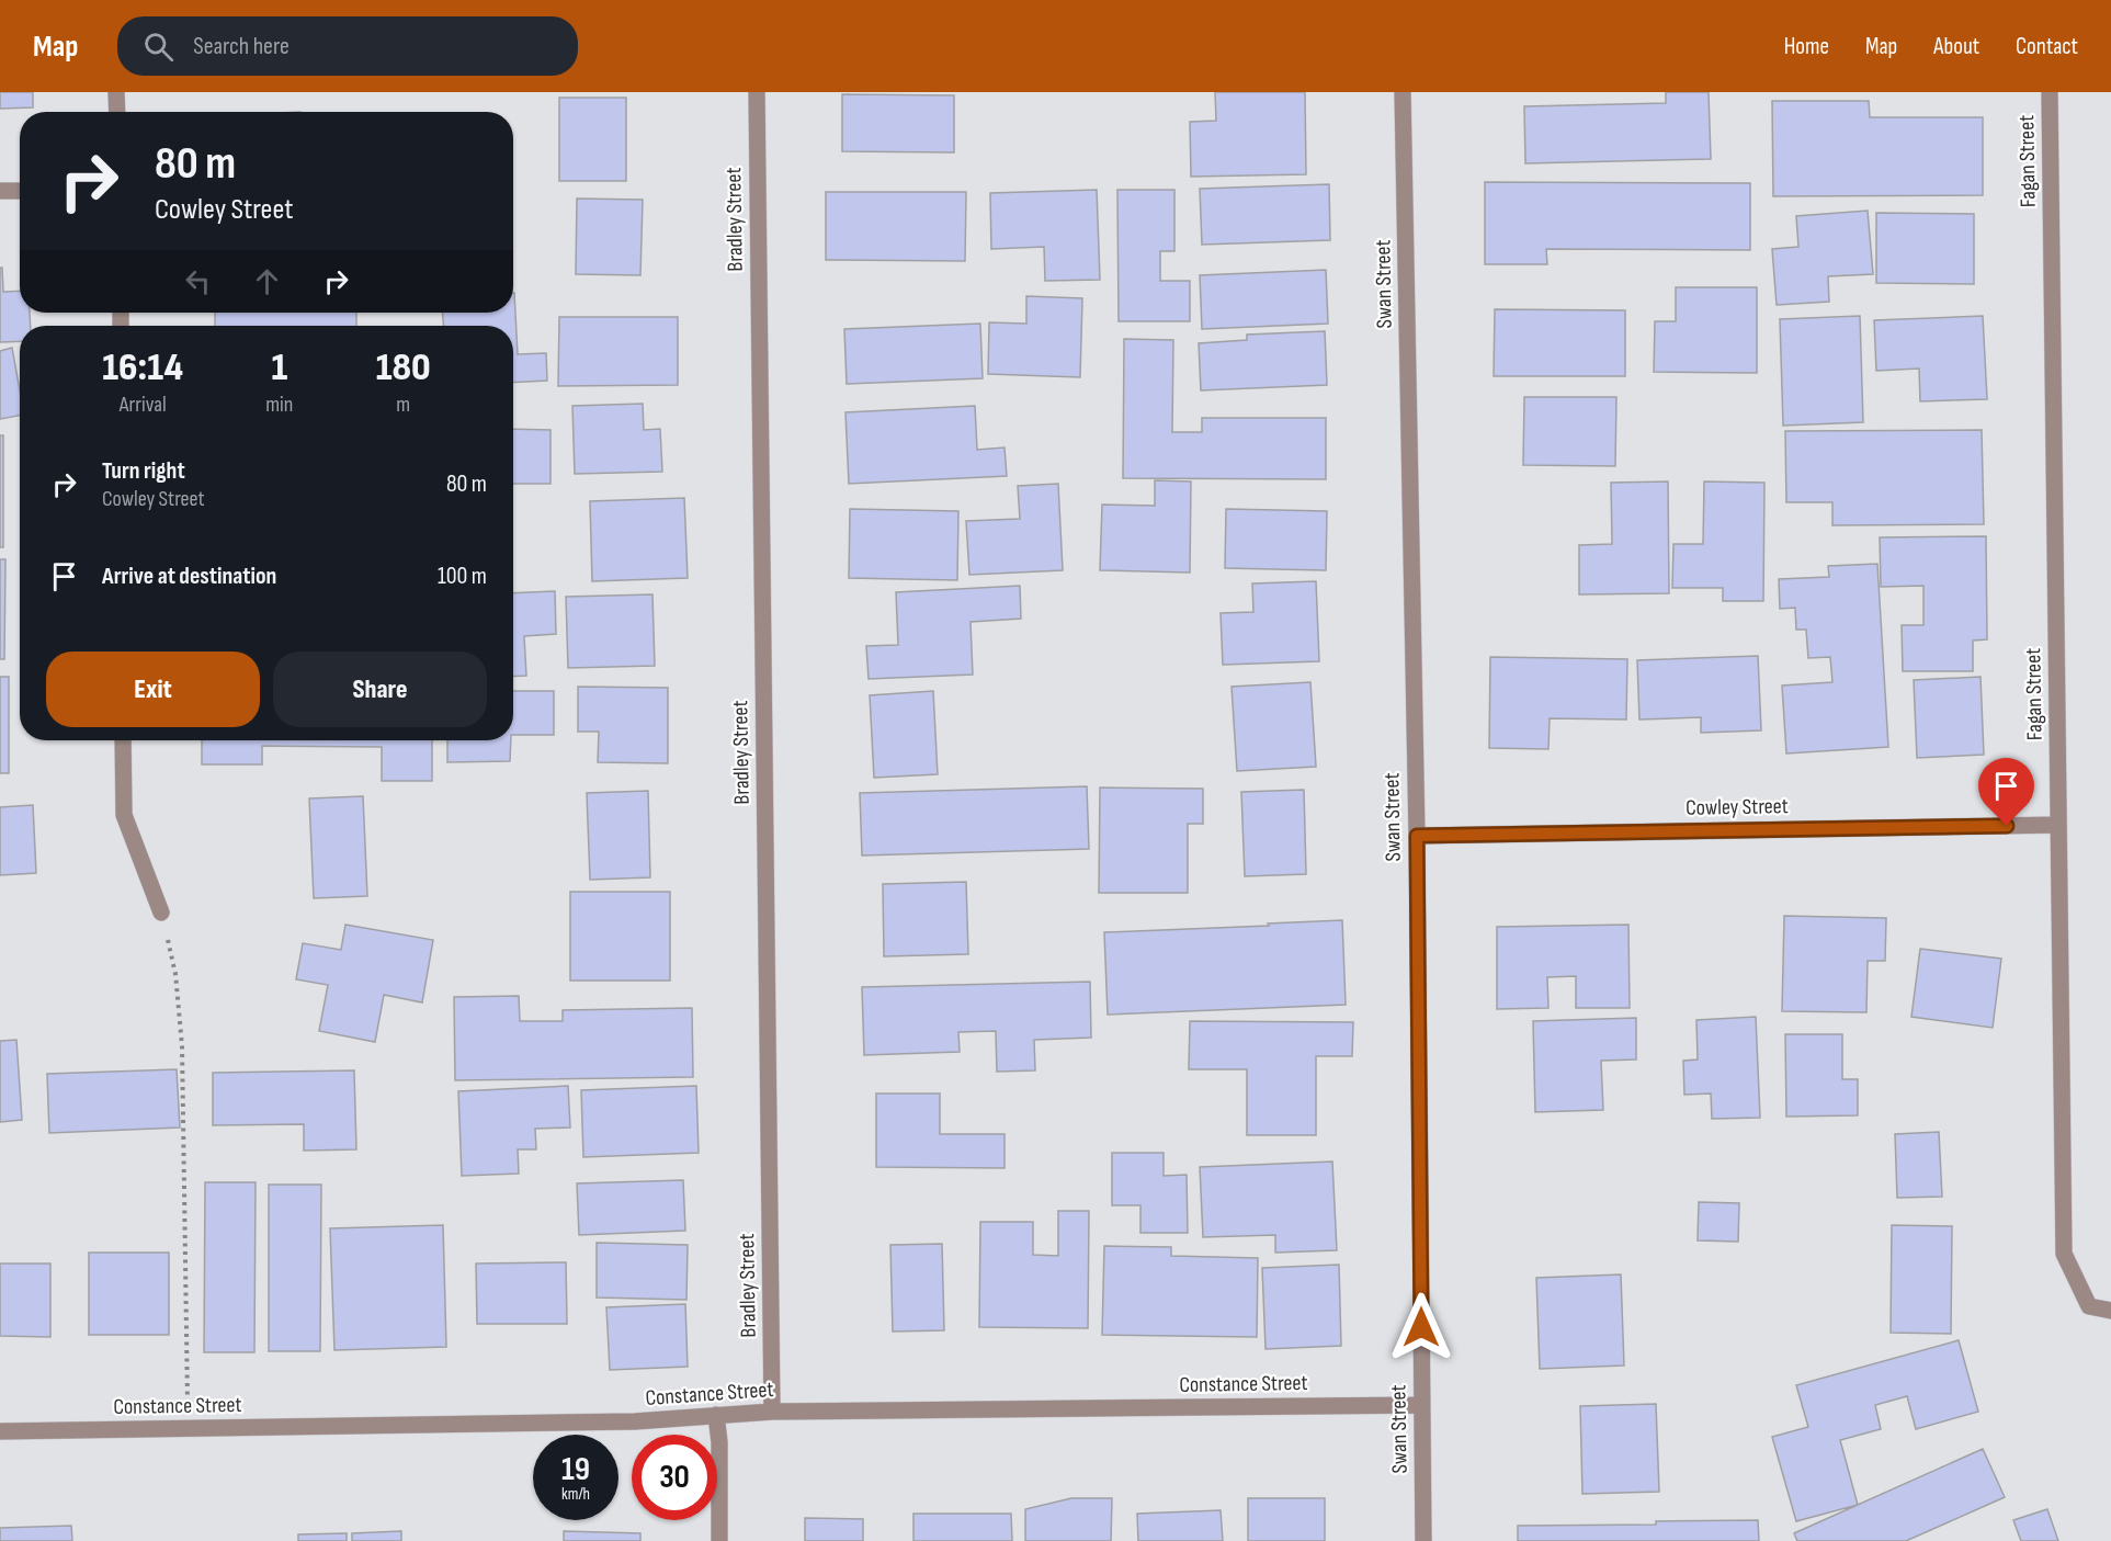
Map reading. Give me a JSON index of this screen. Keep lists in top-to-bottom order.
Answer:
{
  "streets": {
    "street": [
      "Fagan Street",
      "Bradley Street",
      "Swan Street",
      "Cowley Street",
      "Constance Street"
    ]
  },
  "crossings": [
    ["Fagan Street", "Cowley Street"],
    ["Bradley Street", "Constance Street"],
    ["Swan Street", "Cowley Street"],
    ["Swan Street", "Constance Street"]
  ],
  "page": {
    "header": "Map",
    "search": "Search here",
    "nav": [
      "Home",
      "Map",
      "About",
      "Contact"
    ],
    "turn": ["80 m", "Cowley Street"],
    "eta": [
      "16:14",
      "Arrival",
      "1",
      "min",
      "180",
      "m"
    ],
    "list": [
      {
        "name": "Turn right",
        "note": "Cowley Street",
        "value": "80 m"
      },
      {
        "name": "Arrive at destination",
        "value": "100 m"
      }
    ],
    "buttons": ["Exit", "Share"],
    "speed": "19 km/h",
    "limit": "30"
  }
}
